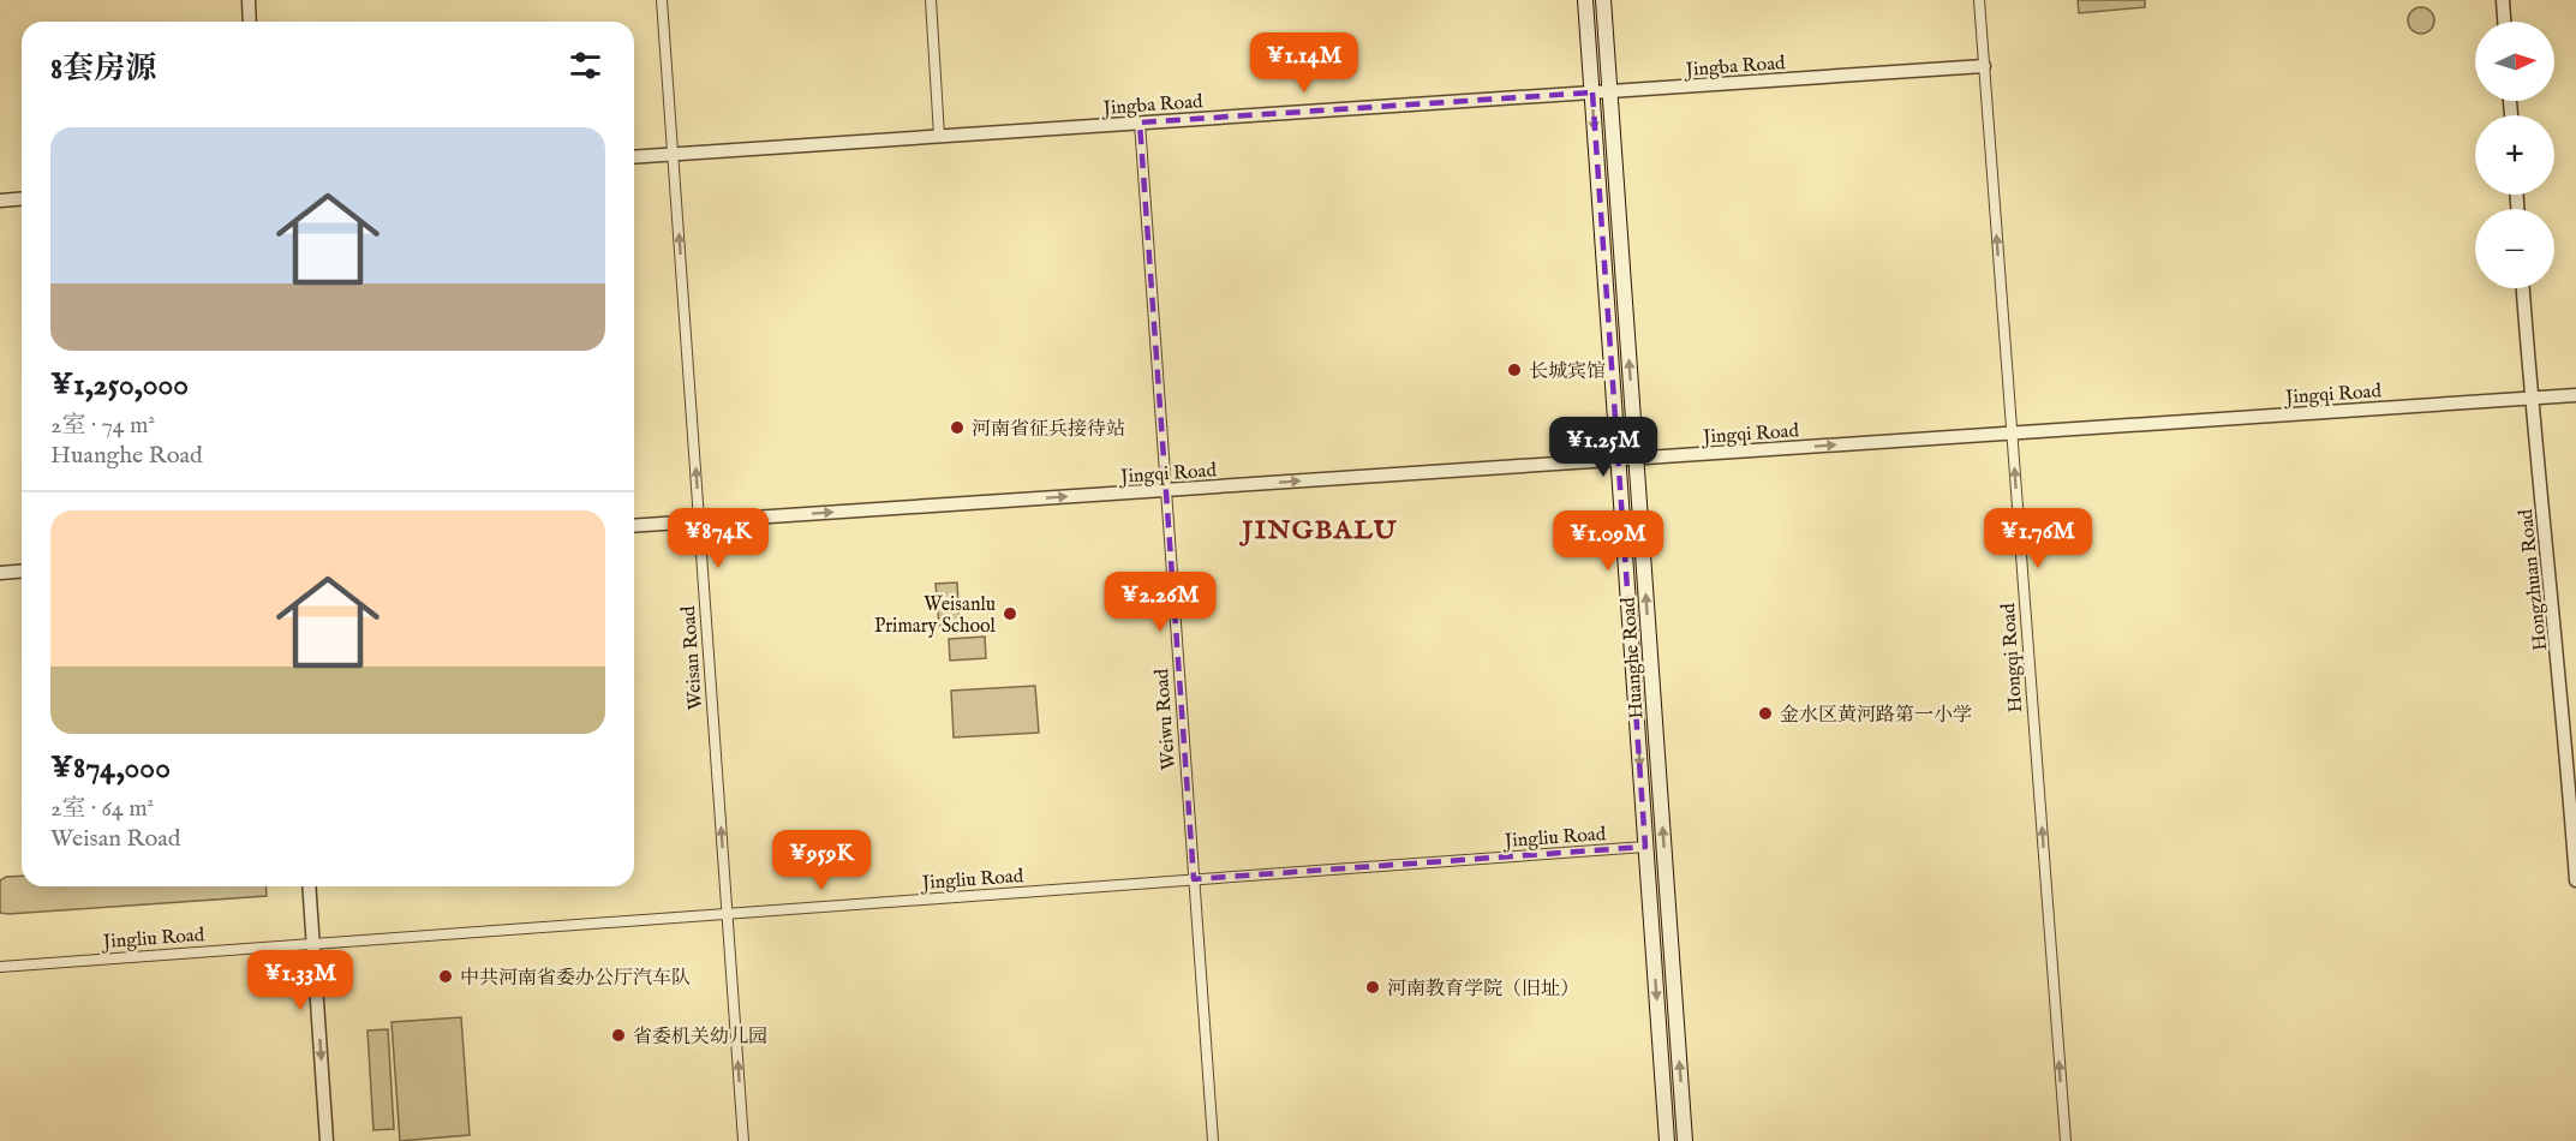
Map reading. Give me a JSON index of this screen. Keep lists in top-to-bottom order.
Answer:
{
  "streets": {
    "main road": ["Huanghe Road"],
    "street": [
      "Jingba Road",
      "Jingqi Road",
      "Hongzhuan Road",
      "Weisan Road",
      "Hongqi Road",
      "Weiwu Road",
      "Jingliu Road"
    ]
  },
  "crossings": [
    ["Jingba Road", "Weisan Road"],
    ["Jingba Road", "Huanghe Road"],
    ["Jingba Road", "Hongqi Road"],
    ["Jingba Road", "Weiwu Road"],
    ["Jingqi Road", "Hongzhuan Road"],
    ["Jingqi Road", "Weisan Road"],
    ["Jingqi Road", "Huanghe Road"],
    ["Jingqi Road", "Hongqi Road"],
    ["Jingqi Road", "Weiwu Road"],
    ["Weisan Road", "Jingliu Road"],
    ["Huanghe Road", "Jingliu Road"],
    ["Weiwu Road", "Jingliu Road"]
  ],
  "one_way": ["Jingqi Road", "Weisan Road", "Hongqi Road"],
  "districts": ["JINGBALU"],
  "places": [
    "长城宾馆",
    "河南省征兵接待站",
    "Weisanlu Primary School",
    "金水区黄河路第一小学",
    "中共河南省委办公厅汽车队",
    "河南教育学院（旧址）",
    "省委机关幼儿园"
  ],
  "north": "right",
  "page": {
    "map_buttons": ["+", "−"],
    "heading": "8套房源",
    "price": [
      "¥1.14M",
      "¥1.25M",
      "¥874K",
      "¥1.76M",
      "¥1.09M",
      "¥2.26M",
      "¥959K",
      "¥1.33M"
    ],
    "list": [
      {
        "name": "¥1,250,000",
        "note": "2室 · 74 m² · Huanghe Road"
      },
      {
        "name": "¥874,000",
        "note": "2室 · 64 m² · Weisan Road"
      }
    ]
  }
}
